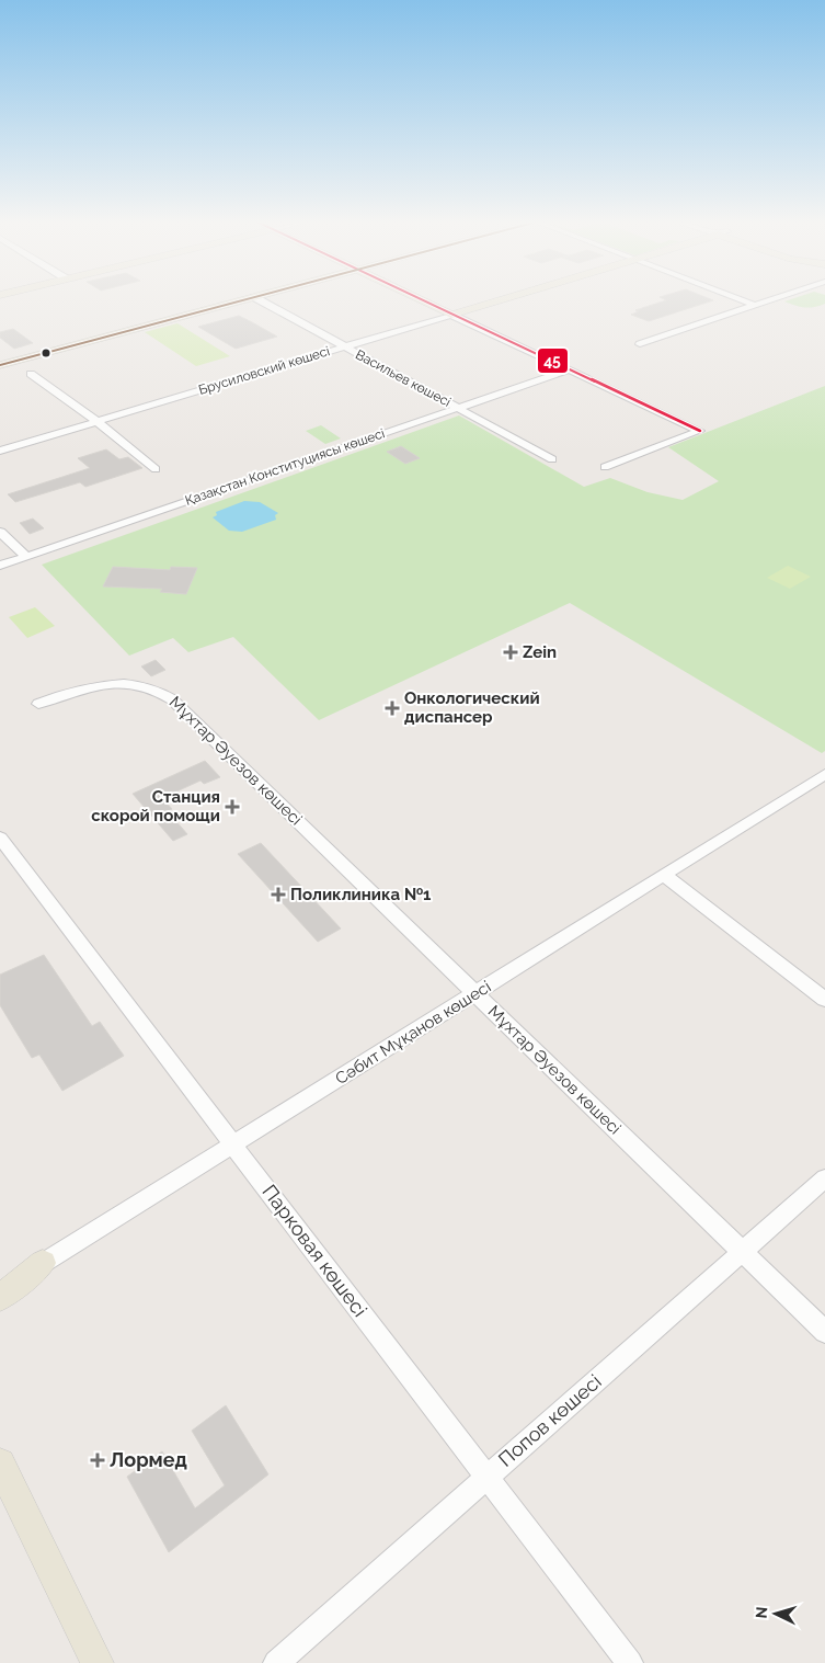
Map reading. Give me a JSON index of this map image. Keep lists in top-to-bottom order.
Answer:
{
  "streets": {
    "main road": ["Брусиловский көшесі"],
    "street": [
      "Васильев көшесі",
      "Қазақстан Конституциясы көшесі",
      "Мұхтар Әуезов көшесі",
      "Сәбит Мұқанов көшесі",
      "Парковая көшесі",
      "Попов көшесі"
    ]
  },
  "crossings": [
    ["Брусиловский көшесі", "Васильев көшесі"],
    ["Васильев көшесі", "Қазақстан Конституциясы көшесі"],
    ["Мұхтар Әуезов көшесі", "Сәбит Мұқанов көшесі"],
    ["Мұхтар Әуезов көшесі", "Попов көшесі"],
    ["Сәбит Мұқанов көшесі", "Парковая көшесі"],
    ["Парковая көшесі", "Попов көшесі"]
  ],
  "places": {
    "health": [
      "Zein",
      "Онкологический диспансер",
      "Станция скорой помощи",
      "Поликлиника №1",
      "Лормед"
    ]
  },
  "lines": ["transit line 45"],
  "north": "left"
}
